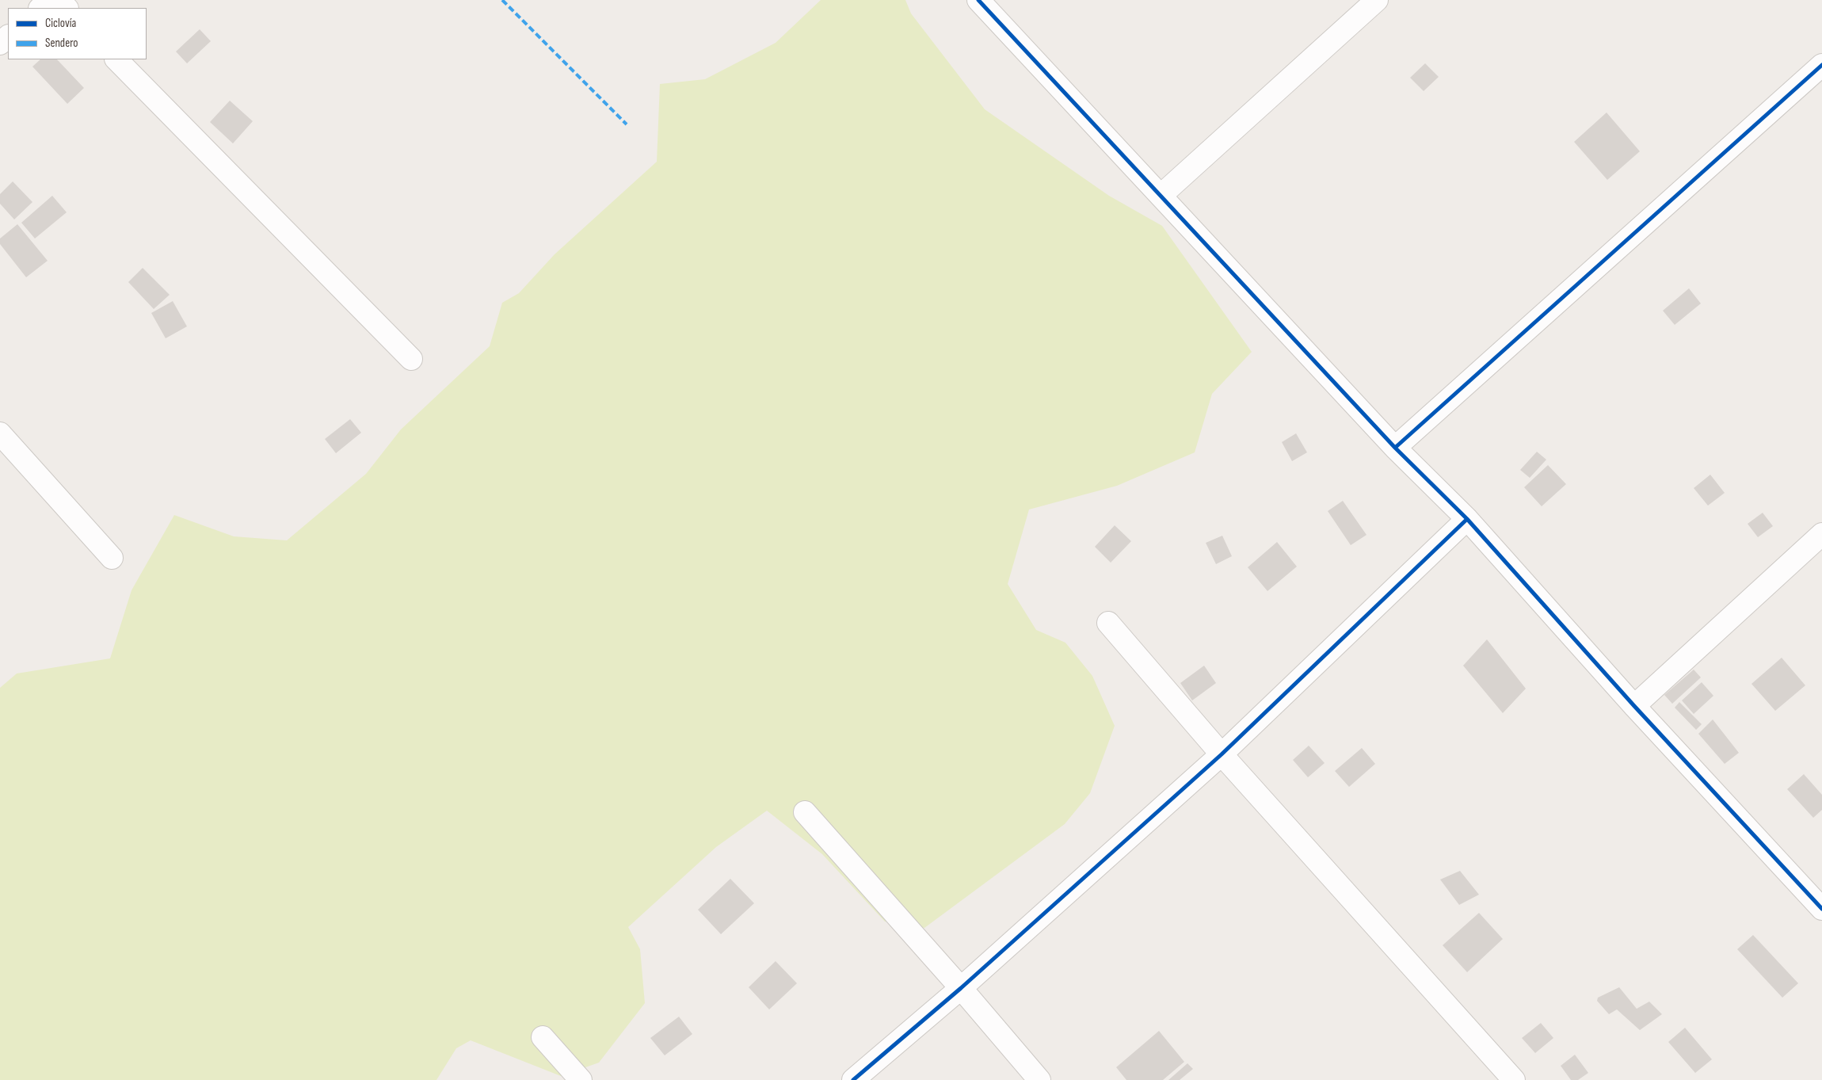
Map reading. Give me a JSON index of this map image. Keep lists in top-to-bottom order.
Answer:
{
  "legend": ["Ciclovía", "Sendero"]
}
